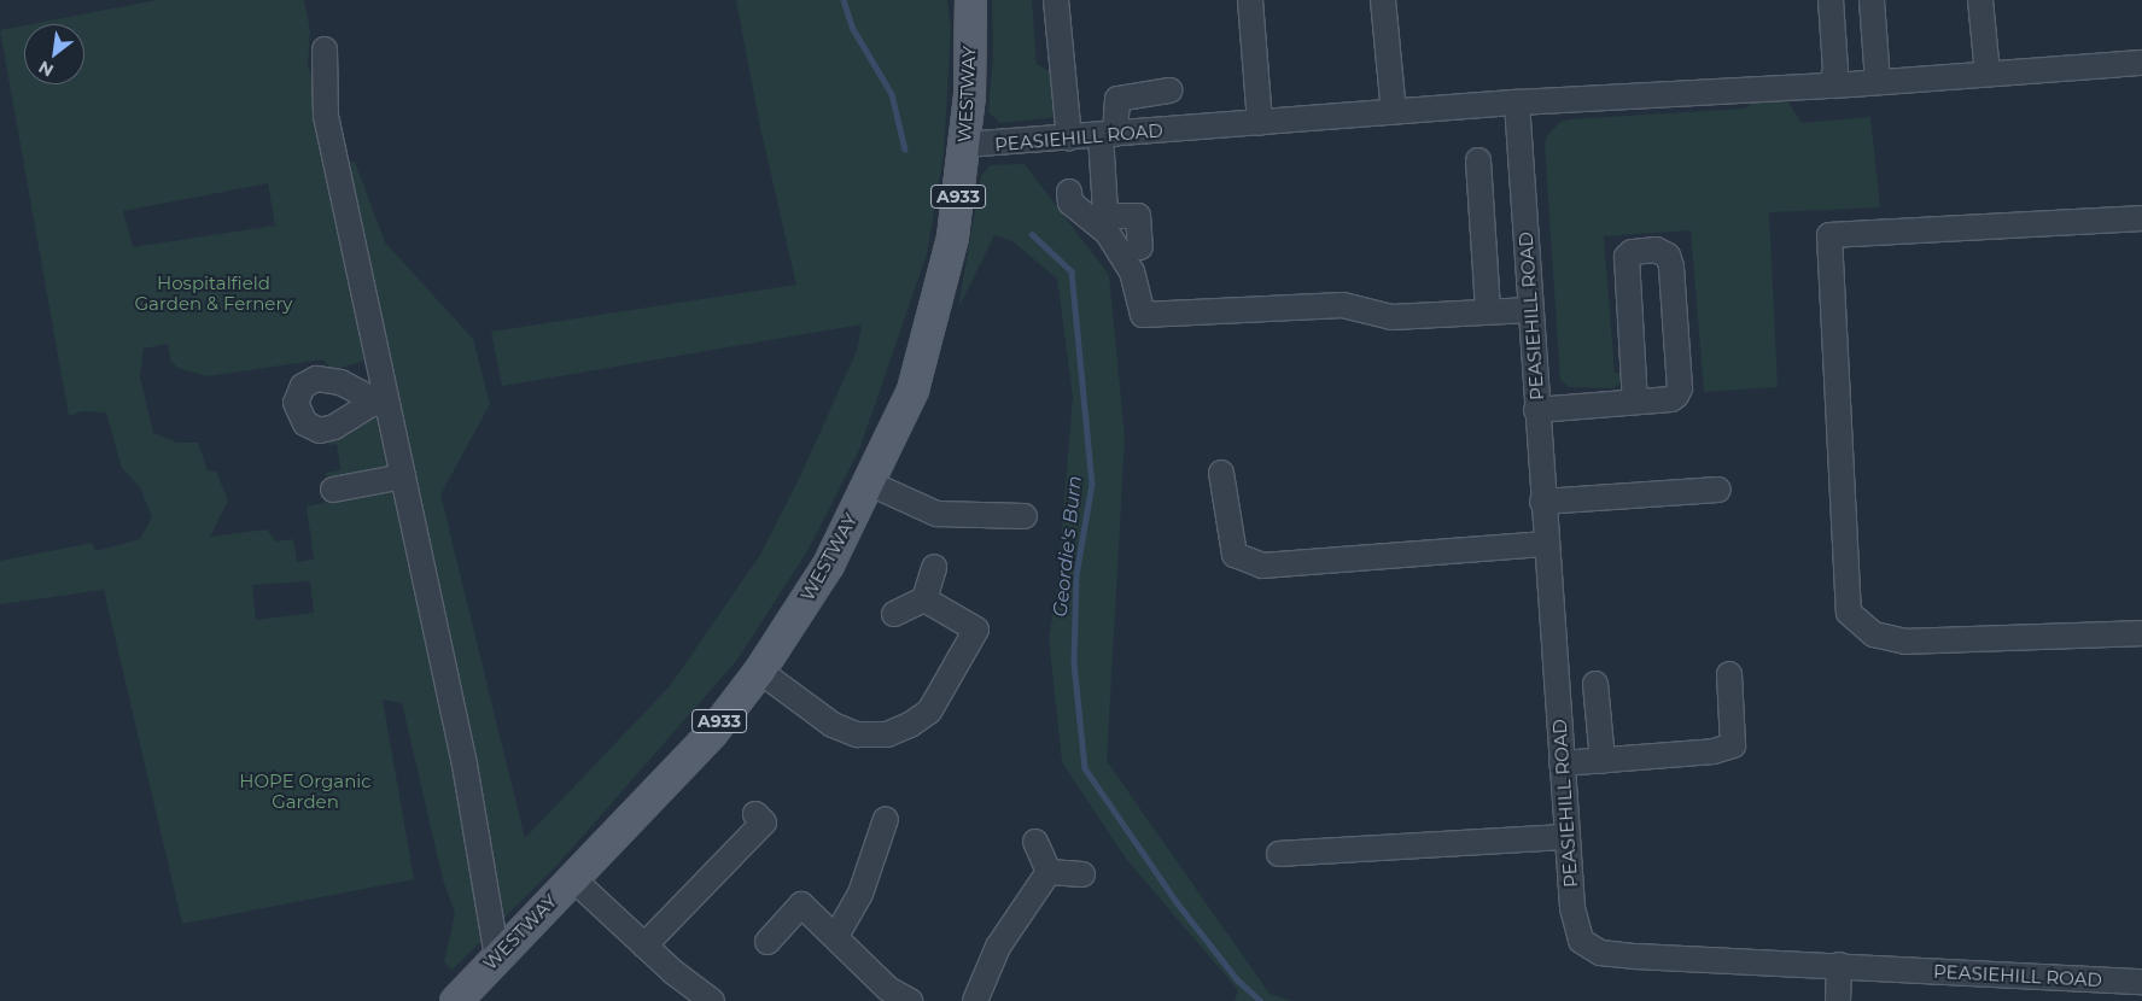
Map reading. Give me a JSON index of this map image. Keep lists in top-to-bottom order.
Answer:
{
  "streets": {
    "main road": ["WESTWAY", "A933"],
    "street": ["PEASIEHILL ROAD"]
  },
  "crossings": [
    ["WESTWAY", "PEASIEHILL ROAD"]
  ],
  "water": ["Geordie's Burn"],
  "parks": ["Hospitalfield Garden & Fernery", "HOPE Organic Garden"],
  "north": "bottom left"
}
